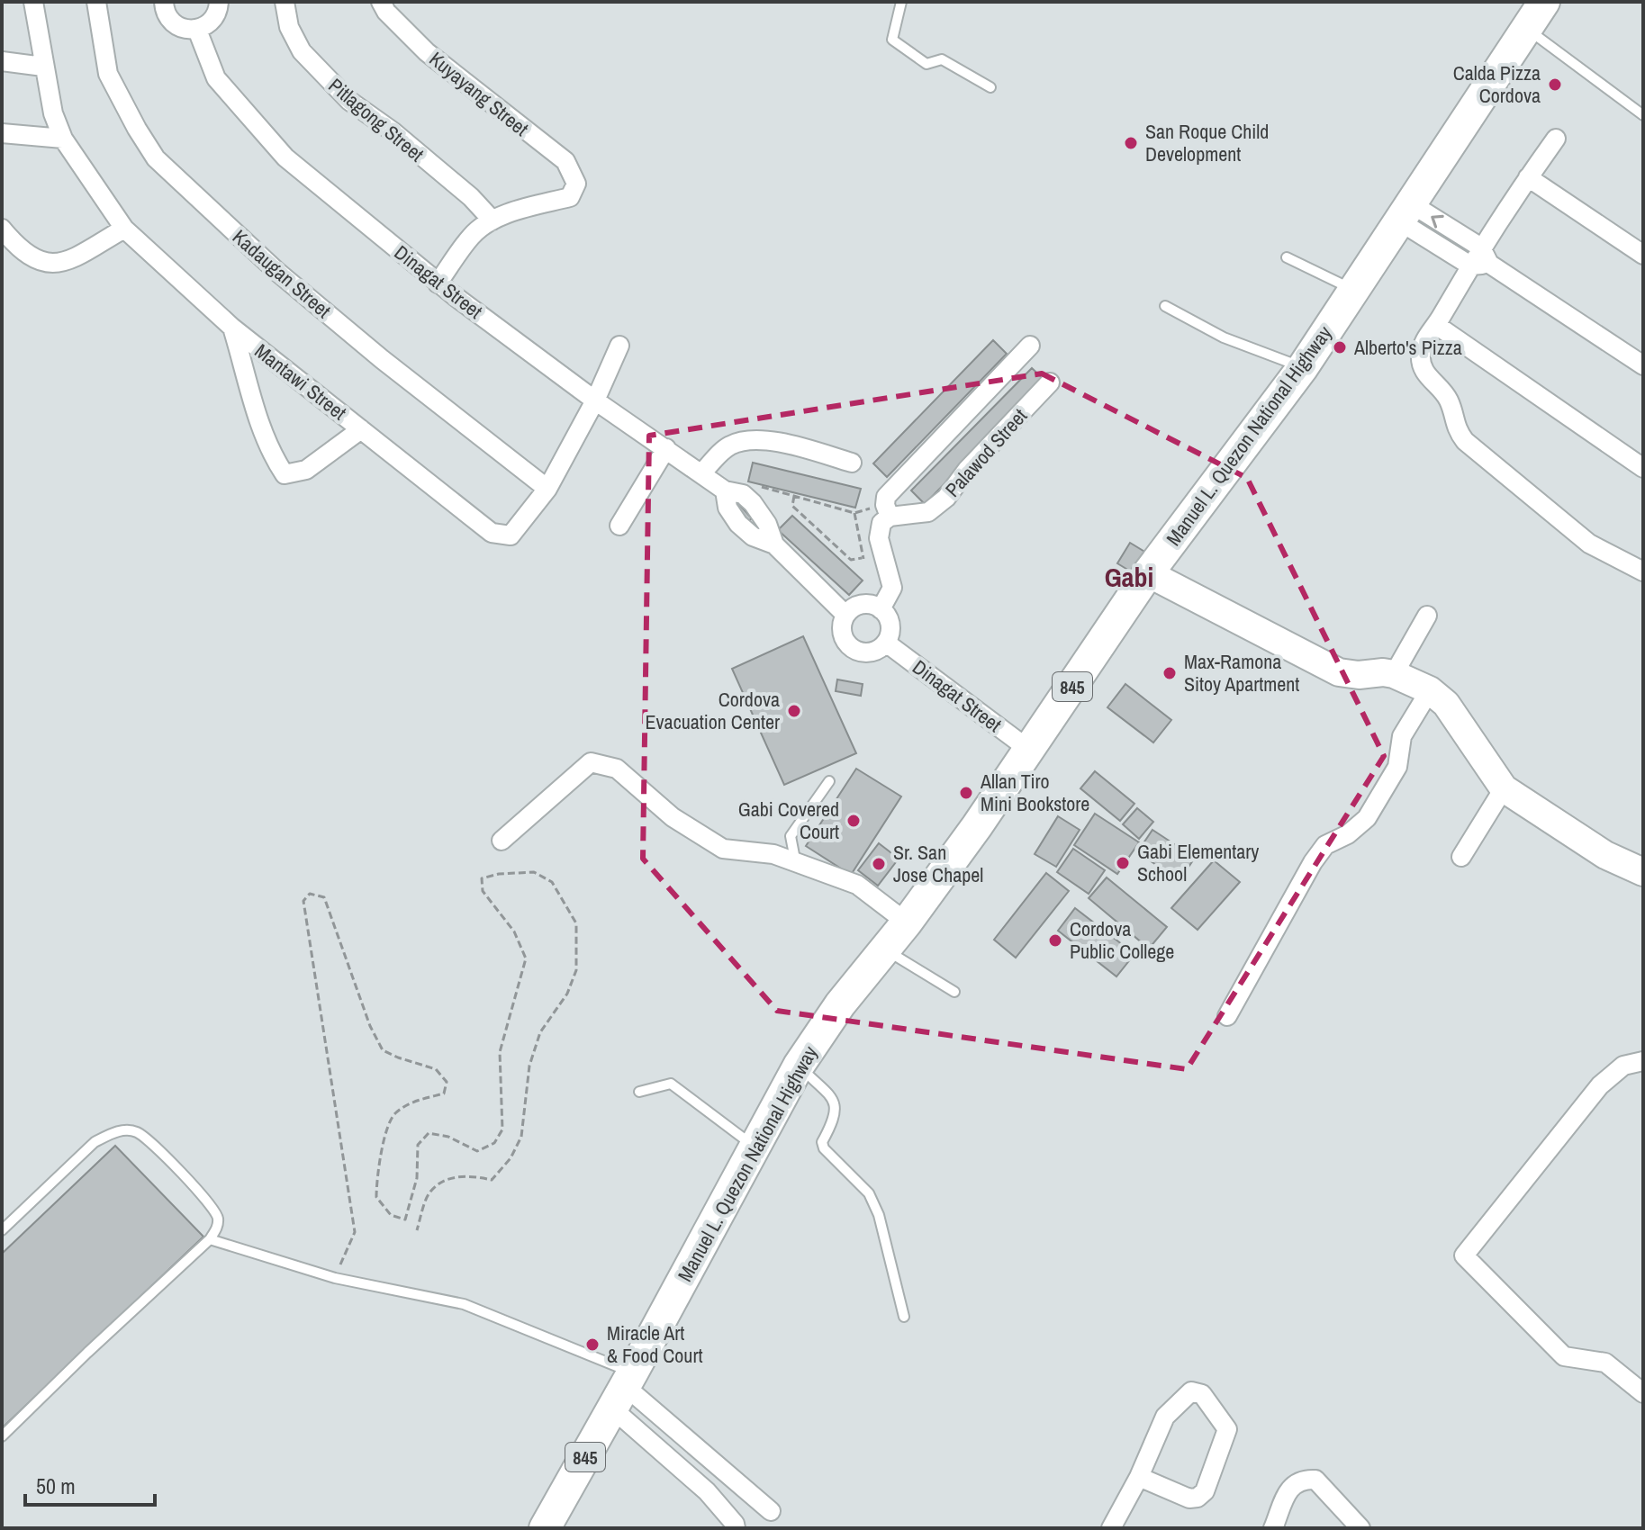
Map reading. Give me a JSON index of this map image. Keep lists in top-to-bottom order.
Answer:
{
  "streets": {
    "main road": ["Manuel L. Quezon National Highway", "845"],
    "street": [
      "Kuyayang Street",
      "Pitlagong Street",
      "Kadaugan Street",
      "Dinagat Street",
      "Mantawi Street",
      "Palawod Street"
    ]
  },
  "crossings": [
    ["Kuyayang Street", "Pitlagong Street"],
    ["Kadaugan Street", "Mantawi Street"],
    ["Dinagat Street", "Mantawi Street"],
    ["Dinagat Street", "Manuel L. Quezon National Highway"]
  ],
  "districts": ["Gabi"],
  "places": [
    "Calda Pizza Cordova",
    "San Roque Child Development",
    "Alberto's Pizza",
    "Max-Ramona Sitoy Apartment",
    "Cordova Evacuation Center",
    "Allan Tiro Mini Bookstore",
    "Gabi Covered Court",
    "Gabi Elementary School",
    "Sr. San Jose Chapel",
    "Cordova Public College",
    "Miracle Art & Food Court"
  ],
  "scale_bar": "50 m"
}
